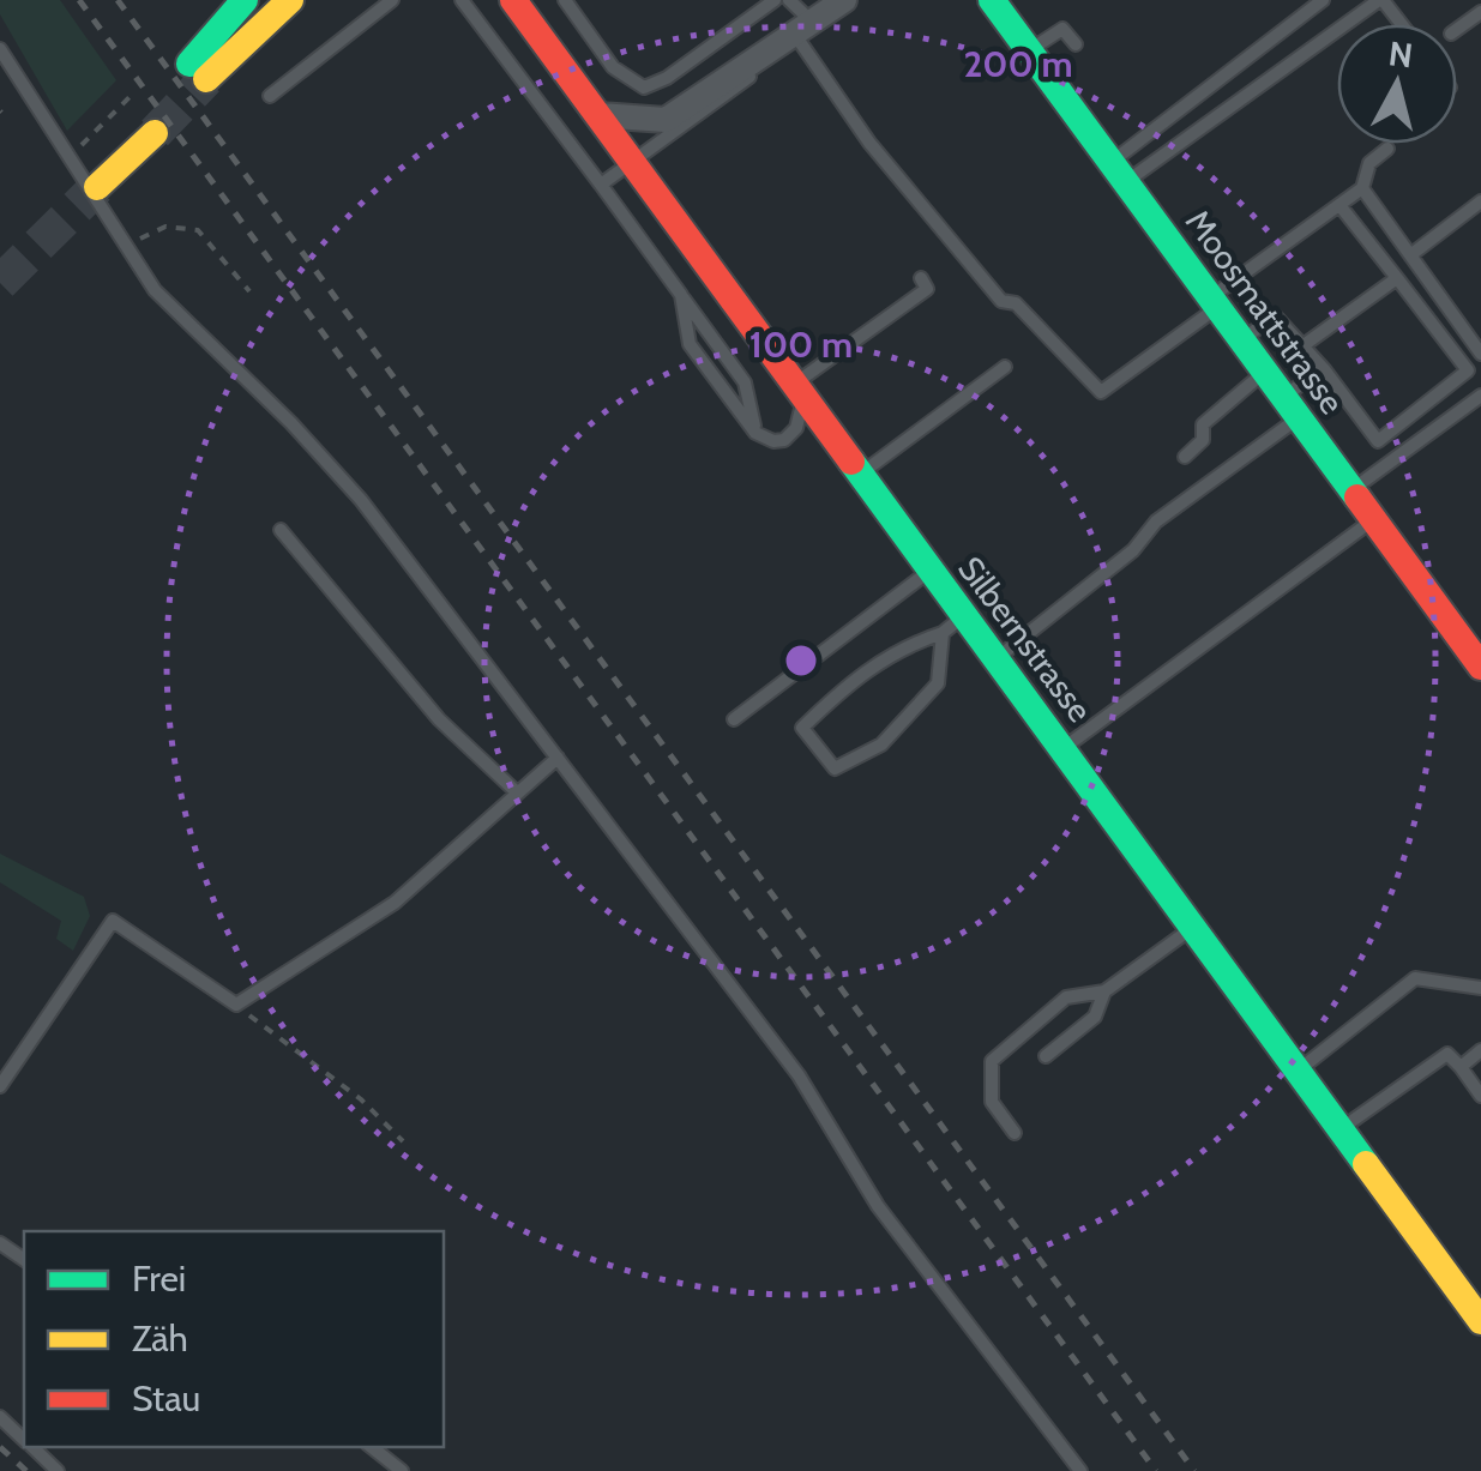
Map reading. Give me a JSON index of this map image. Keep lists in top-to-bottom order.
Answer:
{
  "streets": {
    "street": ["Moosmattstrasse", "Silbernstrasse"]
  },
  "legend": ["Frei", "Zäh", "Stau"],
  "north": "top",
  "rings": ["200 m", "100 m"]
}
